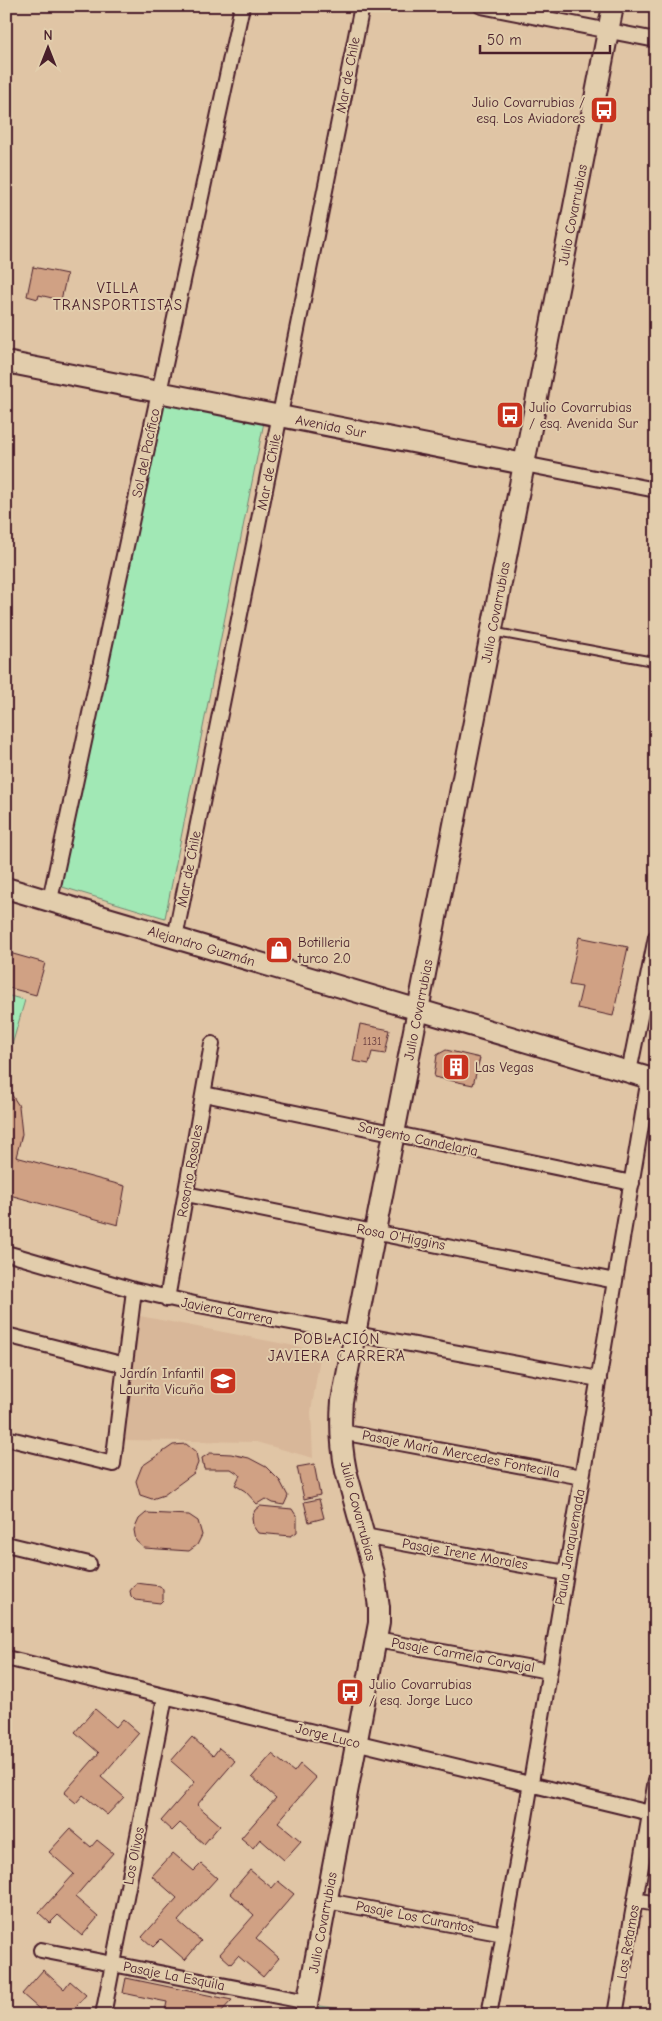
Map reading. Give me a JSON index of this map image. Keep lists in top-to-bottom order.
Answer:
{
  "streets": {
    "street": [
      "Mar de Chile",
      "Julio Covarrubias",
      "Avenida Sur",
      "Sol del Pacífico",
      "Alejandro Guzmán",
      "Sargento Candelaria",
      "Rosario Rosales",
      "Rosa O'Higgins",
      "Javiera Carrera",
      "Pasaje María Mercedes Fontecilla",
      "Paula Jaraquemada",
      "Pasaje Irene Morales",
      "Pasaje Carmela Carvajal",
      "Jorge Luco",
      "Los Olivos",
      "Pasaje Los Curantos",
      "Los Retamos",
      "Pasaje La Esquila"
    ]
  },
  "crossings": [
    ["Mar de Chile", "Avenida Sur"],
    ["Mar de Chile", "Alejandro Guzmán"],
    ["Julio Covarrubias", "Avenida Sur"],
    ["Julio Covarrubias", "Alejandro Guzmán"],
    ["Julio Covarrubias", "Sargento Candelaria"],
    ["Julio Covarrubias", "Rosa O'Higgins"],
    ["Julio Covarrubias", "Javiera Carrera"],
    ["Julio Covarrubias", "Pasaje María Mercedes Fontecilla"],
    ["Julio Covarrubias", "Pasaje Irene Morales"],
    ["Julio Covarrubias", "Pasaje Carmela Carvajal"],
    ["Julio Covarrubias", "Jorge Luco"],
    ["Julio Covarrubias", "Pasaje Los Curantos"],
    ["Julio Covarrubias", "Pasaje La Esquila"],
    ["Avenida Sur", "Sol del Pacífico"],
    ["Sol del Pacífico", "Alejandro Guzmán"],
    ["Alejandro Guzmán", "Paula Jaraquemada"],
    ["Sargento Candelaria", "Rosario Rosales"],
    ["Sargento Candelaria", "Paula Jaraquemada"],
    ["Rosario Rosales", "Rosa O'Higgins"],
    ["Rosario Rosales", "Javiera Carrera"],
    ["Rosa O'Higgins", "Paula Jaraquemada"],
    ["Javiera Carrera", "Paula Jaraquemada"],
    ["Pasaje María Mercedes Fontecilla", "Paula Jaraquemada"],
    ["Paula Jaraquemada", "Pasaje Irene Morales"],
    ["Paula Jaraquemada", "Pasaje Carmela Carvajal"],
    ["Paula Jaraquemada", "Jorge Luco"],
    ["Paula Jaraquemada", "Pasaje Los Curantos"],
    ["Jorge Luco", "Los Olivos"],
    ["Jorge Luco", "Los Retamos"],
    ["Los Olivos", "Pasaje La Esquila"]
  ],
  "districts": ["VILLA TRANSPORTISTAS", "POBLACIÓN JAVIERA CARRERA"],
  "places": {
    "bus stop": ["Julio Covarrubias / esq. Los Aviadores", "Julio Covarrubias / esq. Avenida Sur", "Julio Covarrubias / esq. Jorge Luco"],
    "shop": ["Botilleria turco 2.0"],
    "building": ["Las Vegas"],
    "school or university": ["Jardín Infantil Laurita Vicuña"]
  },
  "house_numbers": ["1131"],
  "scale_bar": "50 m",
  "north": "top"
}
